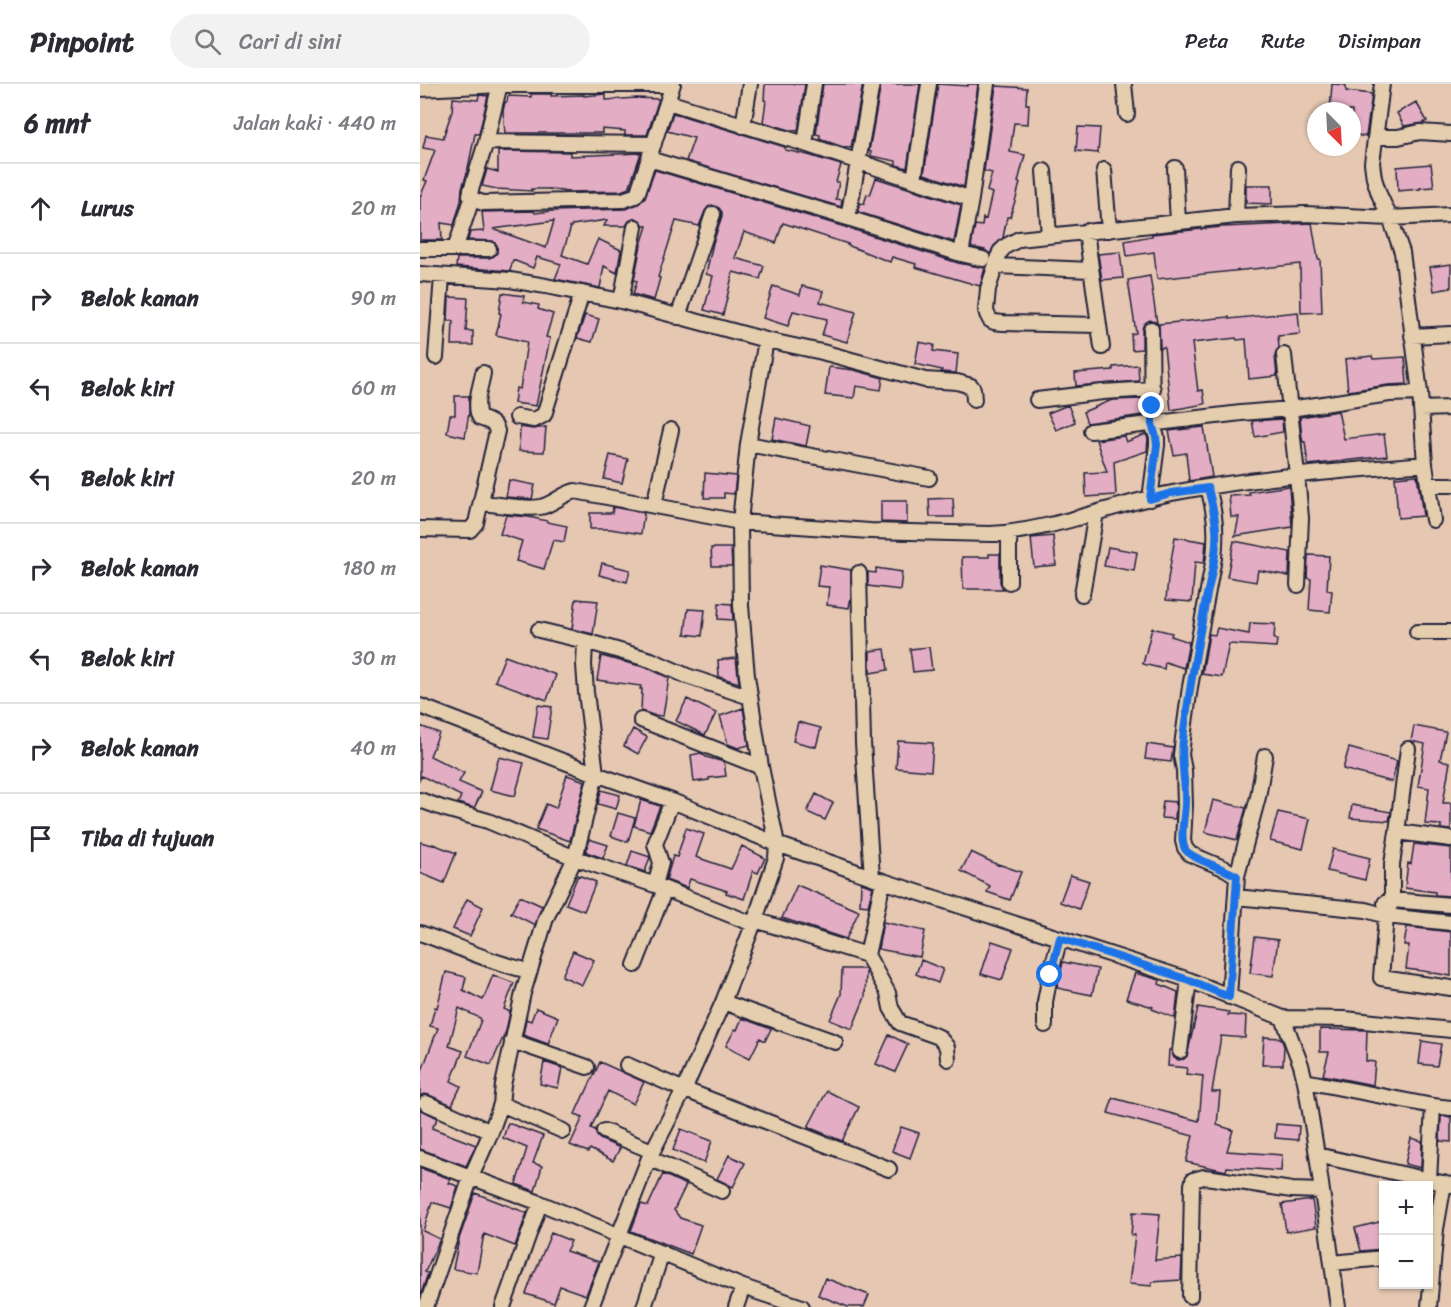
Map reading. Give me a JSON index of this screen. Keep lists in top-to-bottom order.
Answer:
{
  "north": "bottom right",
  "page": {
    "header": "Pinpoint",
    "search": "Cari di sini",
    "nav": ["Peta", "Rute", "Disimpan"],
    "heading": ["6 mnt", "Jalan kaki · 440 m"],
    "list": [
      ["Lurus", "20 m"],
      ["Belok kanan", "90 m"],
      ["Belok kiri", "60 m"],
      ["Belok kiri", "20 m"],
      ["Belok kanan", "180 m"],
      ["Belok kiri", "30 m"],
      ["Belok kanan", "40 m"],
      "Tiba di tujuan"
    ],
    "map_buttons": ["+", "−"]
  }
}
